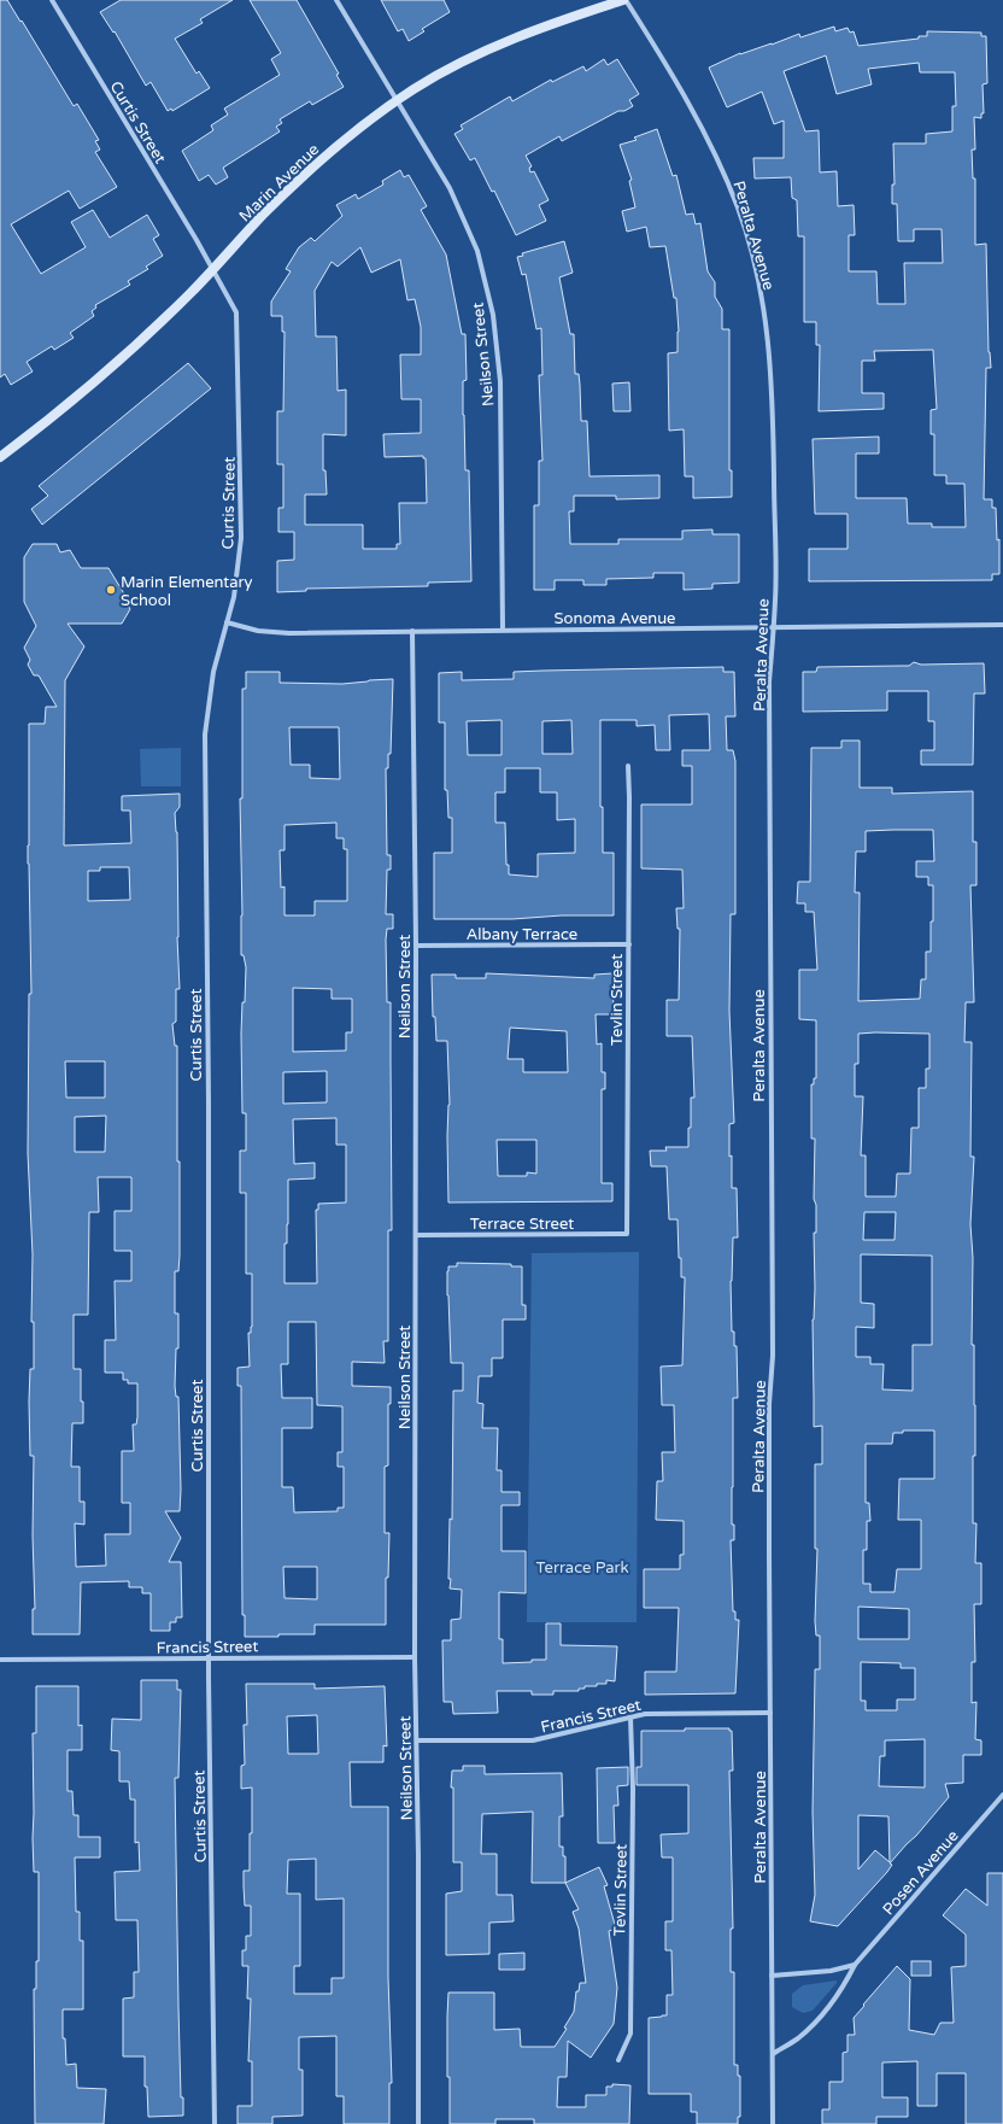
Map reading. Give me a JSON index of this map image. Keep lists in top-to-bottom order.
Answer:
{
  "streets": {
    "main road": ["Marin Avenue"],
    "street": [
      "Curtis Street",
      "Peralta Avenue",
      "Neilson Street",
      "Sonoma Avenue",
      "Albany Terrace",
      "Tevlin Street",
      "Terrace Street",
      "Francis Street",
      "Posen Avenue"
    ]
  },
  "crossings": [
    ["Curtis Street", "Marin Avenue"],
    ["Curtis Street", "Sonoma Avenue"],
    ["Curtis Street", "Francis Street"],
    ["Marin Avenue", "Peralta Avenue"],
    ["Marin Avenue", "Neilson Street"],
    ["Peralta Avenue", "Sonoma Avenue"],
    ["Peralta Avenue", "Francis Street"],
    ["Peralta Avenue", "Posen Avenue"],
    ["Neilson Street", "Sonoma Avenue"],
    ["Neilson Street", "Albany Terrace"],
    ["Neilson Street", "Terrace Street"],
    ["Neilson Street", "Francis Street"],
    ["Albany Terrace", "Tevlin Street"],
    ["Tevlin Street", "Terrace Street"],
    ["Tevlin Street", "Francis Street"]
  ],
  "parks": ["Terrace Park"],
  "places": ["Marin Elementary School"]
}
